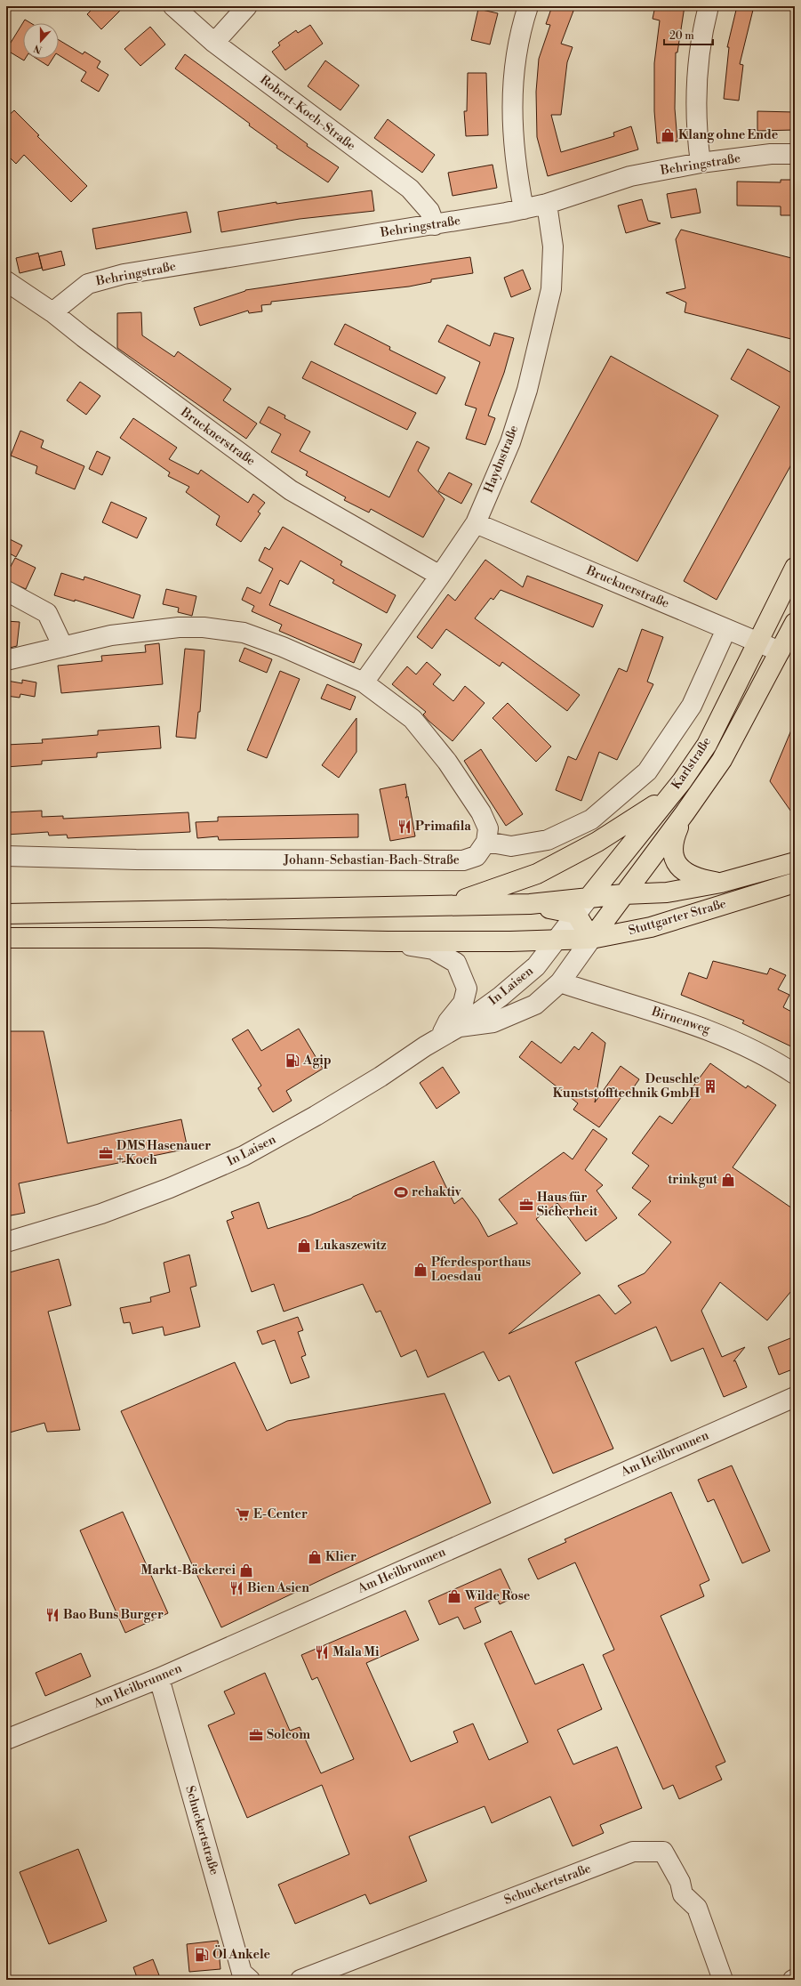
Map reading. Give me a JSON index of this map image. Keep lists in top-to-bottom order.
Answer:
{
  "streets": {
    "main road": ["Karlstraße", "Stuttgarter Straße"],
    "street": [
      "Robert-Koch-Straße",
      "Behringstraße",
      "Brucknerstraße",
      "Haydnstraße",
      "Johann-Sebastian-Bach-Straße",
      "In Laisen",
      "Birnenweg",
      "Am Heilbrunnen",
      "Schuckertstraße"
    ]
  },
  "crossings": [
    ["Robert-Koch-Straße", "Behringstraße"],
    ["Behringstraße", "Brucknerstraße"],
    ["Behringstraße", "Haydnstraße"],
    ["Brucknerstraße", "Haydnstraße"],
    ["Brucknerstraße", "Karlstraße"],
    ["Karlstraße", "Stuttgarter Straße"],
    ["Karlstraße", "In Laisen"],
    ["Stuttgarter Straße", "In Laisen"],
    ["In Laisen", "Birnenweg"],
    ["Am Heilbrunnen", "Schuckertstraße"]
  ],
  "places": {
    "shop": [
      "Klang ohne Ende",
      "trinkgut",
      "Lukaszewitz",
      "Pferdesporthaus Loesdau",
      "Klier",
      "Markt-Bäckerei",
      "Wilde Rose"
    ],
    "restaurant": [
      "Primafila",
      "Bien Asien",
      "Bao Buns Burger",
      "Mala Mi"
    ],
    "fuel station": ["Agip", "Öl Ankele"],
    "building": ["Deuschle Kunststofftechnik GmbH"],
    "office": ["DMS Hasenauer + Koch", "Haus für Sicherheit", "Solcom"],
    "sports": ["rehaktiv"],
    "supermarket": ["E-Center"]
  },
  "scale_bar": "20 m",
  "north": "bottom"
}
